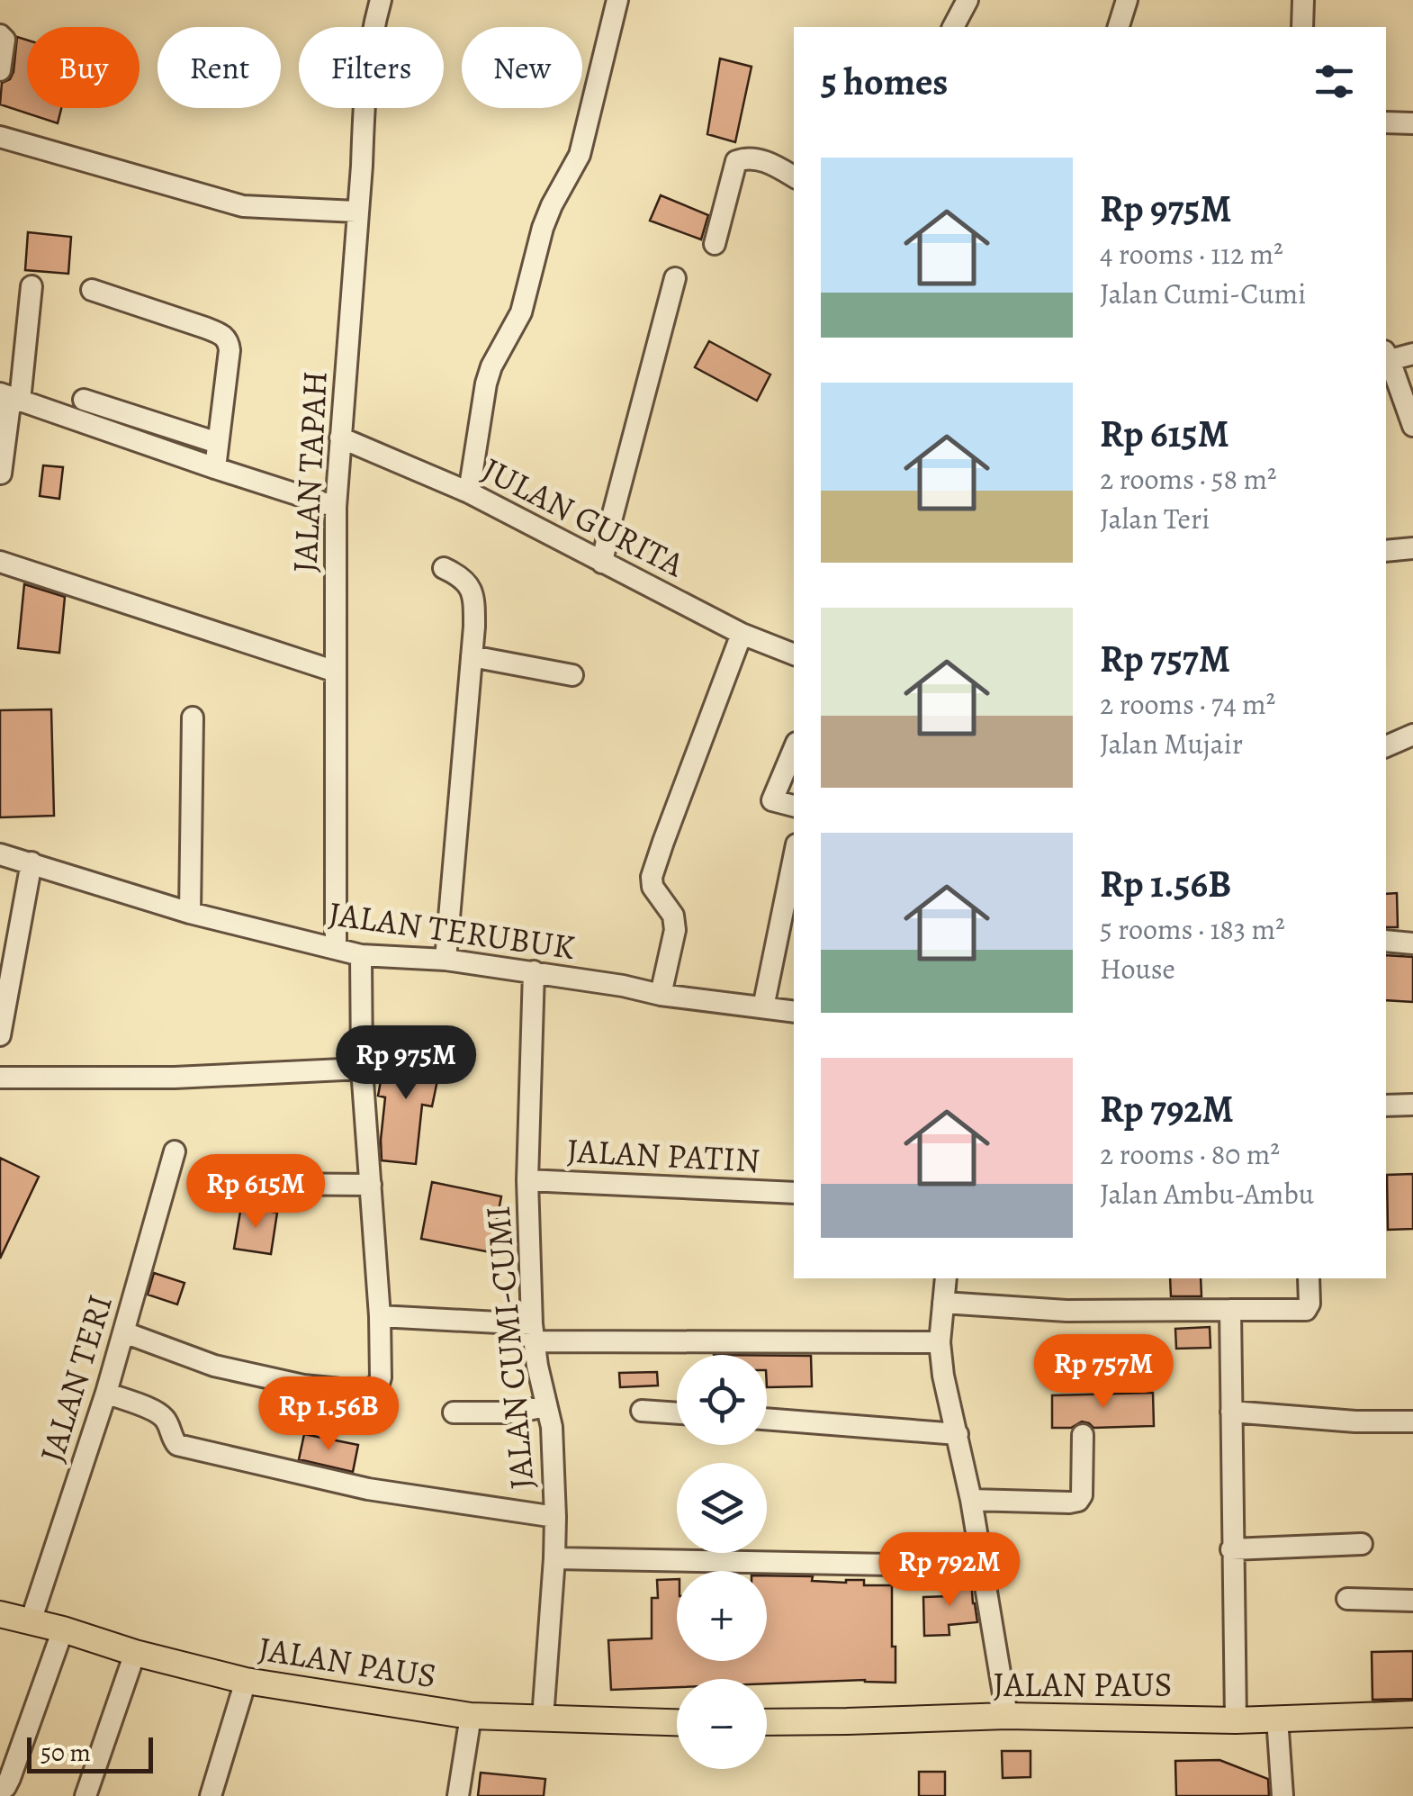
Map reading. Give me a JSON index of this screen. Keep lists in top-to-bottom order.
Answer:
{
  "streets": {
    "main road": ["JALAN PAUS"],
    "street": [
      "JALAN TAPAH",
      "JULAN GURITA",
      "JALAN TERUBUK",
      "JALAN PATIN",
      "JALAN CUMI-CUMI",
      "JALAN TERI"
    ]
  },
  "crossings": [
    ["JALAN TAPAH", "JULAN GURITA"],
    ["JALAN TAPAH", "JALAN TERUBUK"],
    ["JALAN TERUBUK", "JALAN CUMI-CUMI"],
    ["JALAN PATIN", "JALAN CUMI-CUMI"],
    ["JALAN CUMI-CUMI", "JALAN PAUS"],
    ["JALAN TERI", "JALAN PAUS"]
  ],
  "scale_bar": "50 m",
  "page": {
    "chip": [
      "Buy",
      "Rent",
      "Filters",
      "New"
    ],
    "heading": "5 homes",
    "list": [
      {
        "name": "Rp 975M",
        "note": "4 rooms · 112 m² · Jalan Cumi-Cumi"
      },
      {
        "name": "Rp 615M",
        "note": "2 rooms · 58 m² · Jalan Teri"
      },
      {
        "name": "Rp 757M",
        "note": "2 rooms · 74 m² · Jalan Mujair"
      },
      {
        "name": "Rp 1.56B",
        "note": "5 rooms · 183 m² · House"
      },
      {
        "name": "Rp 792M",
        "note": "2 rooms · 80 m² · Jalan Ambu-Ambu"
      }
    ],
    "price": [
      "Rp 975M",
      "Rp 615M",
      "Rp 757M",
      "Rp 1.56B",
      "Rp 792M"
    ],
    "map_buttons": ["+", "−"],
    "scale": "50 m"
  }
}
